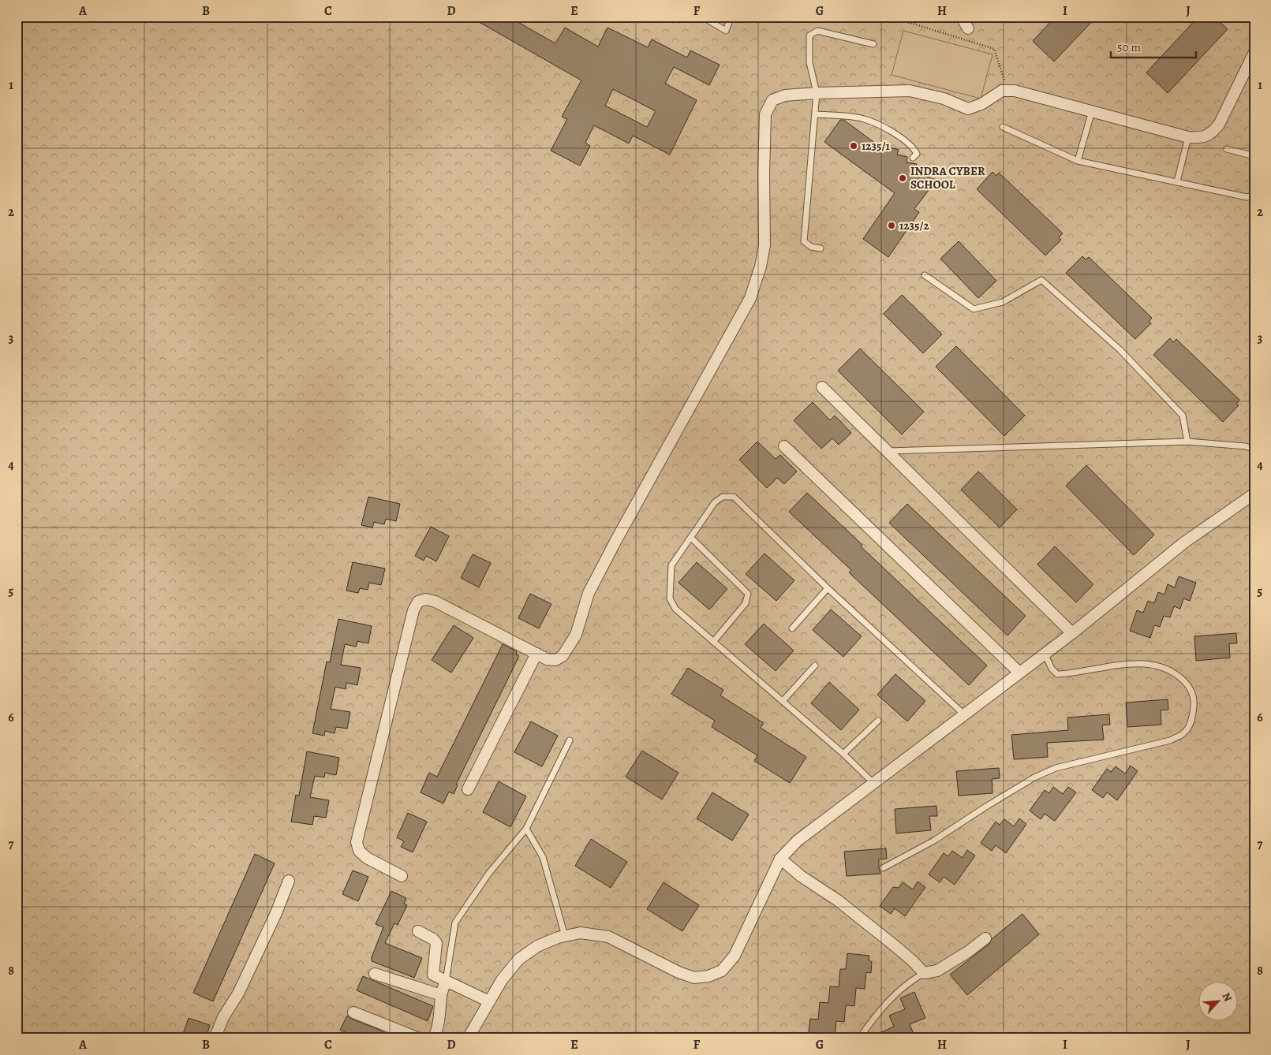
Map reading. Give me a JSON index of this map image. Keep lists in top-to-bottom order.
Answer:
{
  "places": ["1235/1", "INDRA CYBER SCHOOL", "1235/2"],
  "scale_bar": "50 m",
  "north": "top right",
  "grid": {
    "columns": [
      "A",
      "B",
      "C",
      "D",
      "E",
      "F",
      "G",
      "H",
      "I",
      "J"
    ],
    "rows": [
      "1",
      "2",
      "3",
      "4",
      "5",
      "6",
      "7",
      "8"
    ]
  }
}
